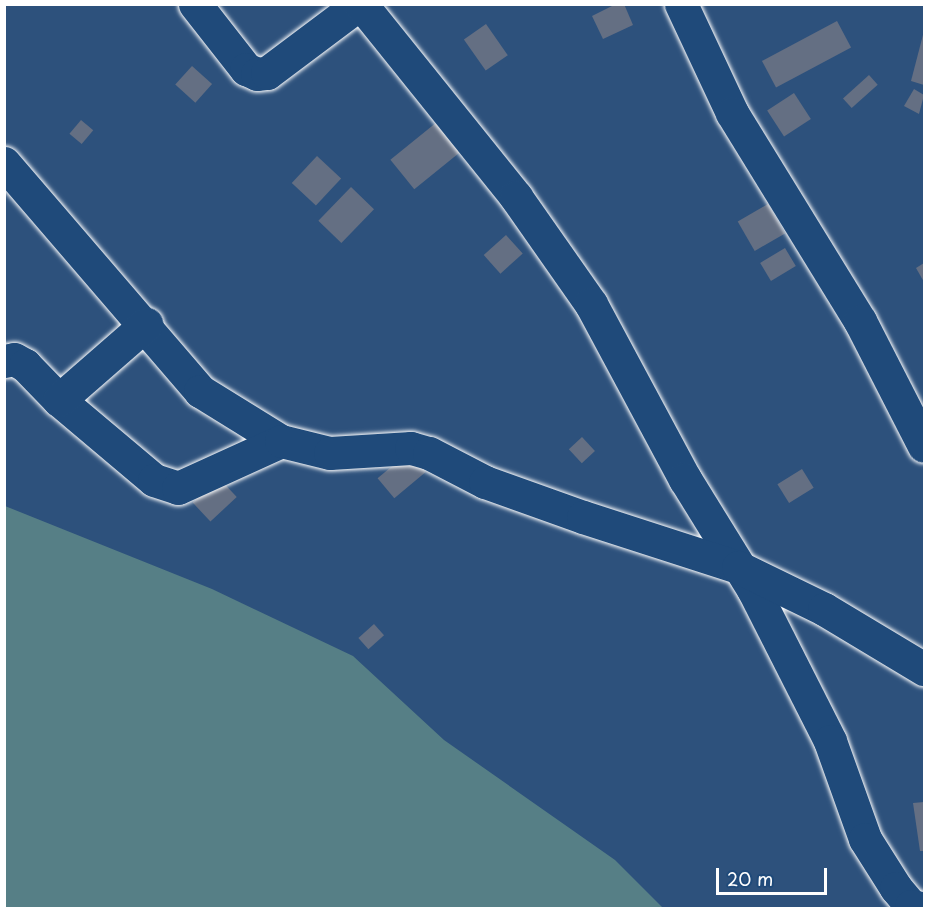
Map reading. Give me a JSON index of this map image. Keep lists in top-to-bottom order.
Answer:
{
  "scale_bar": "20 m"
}
